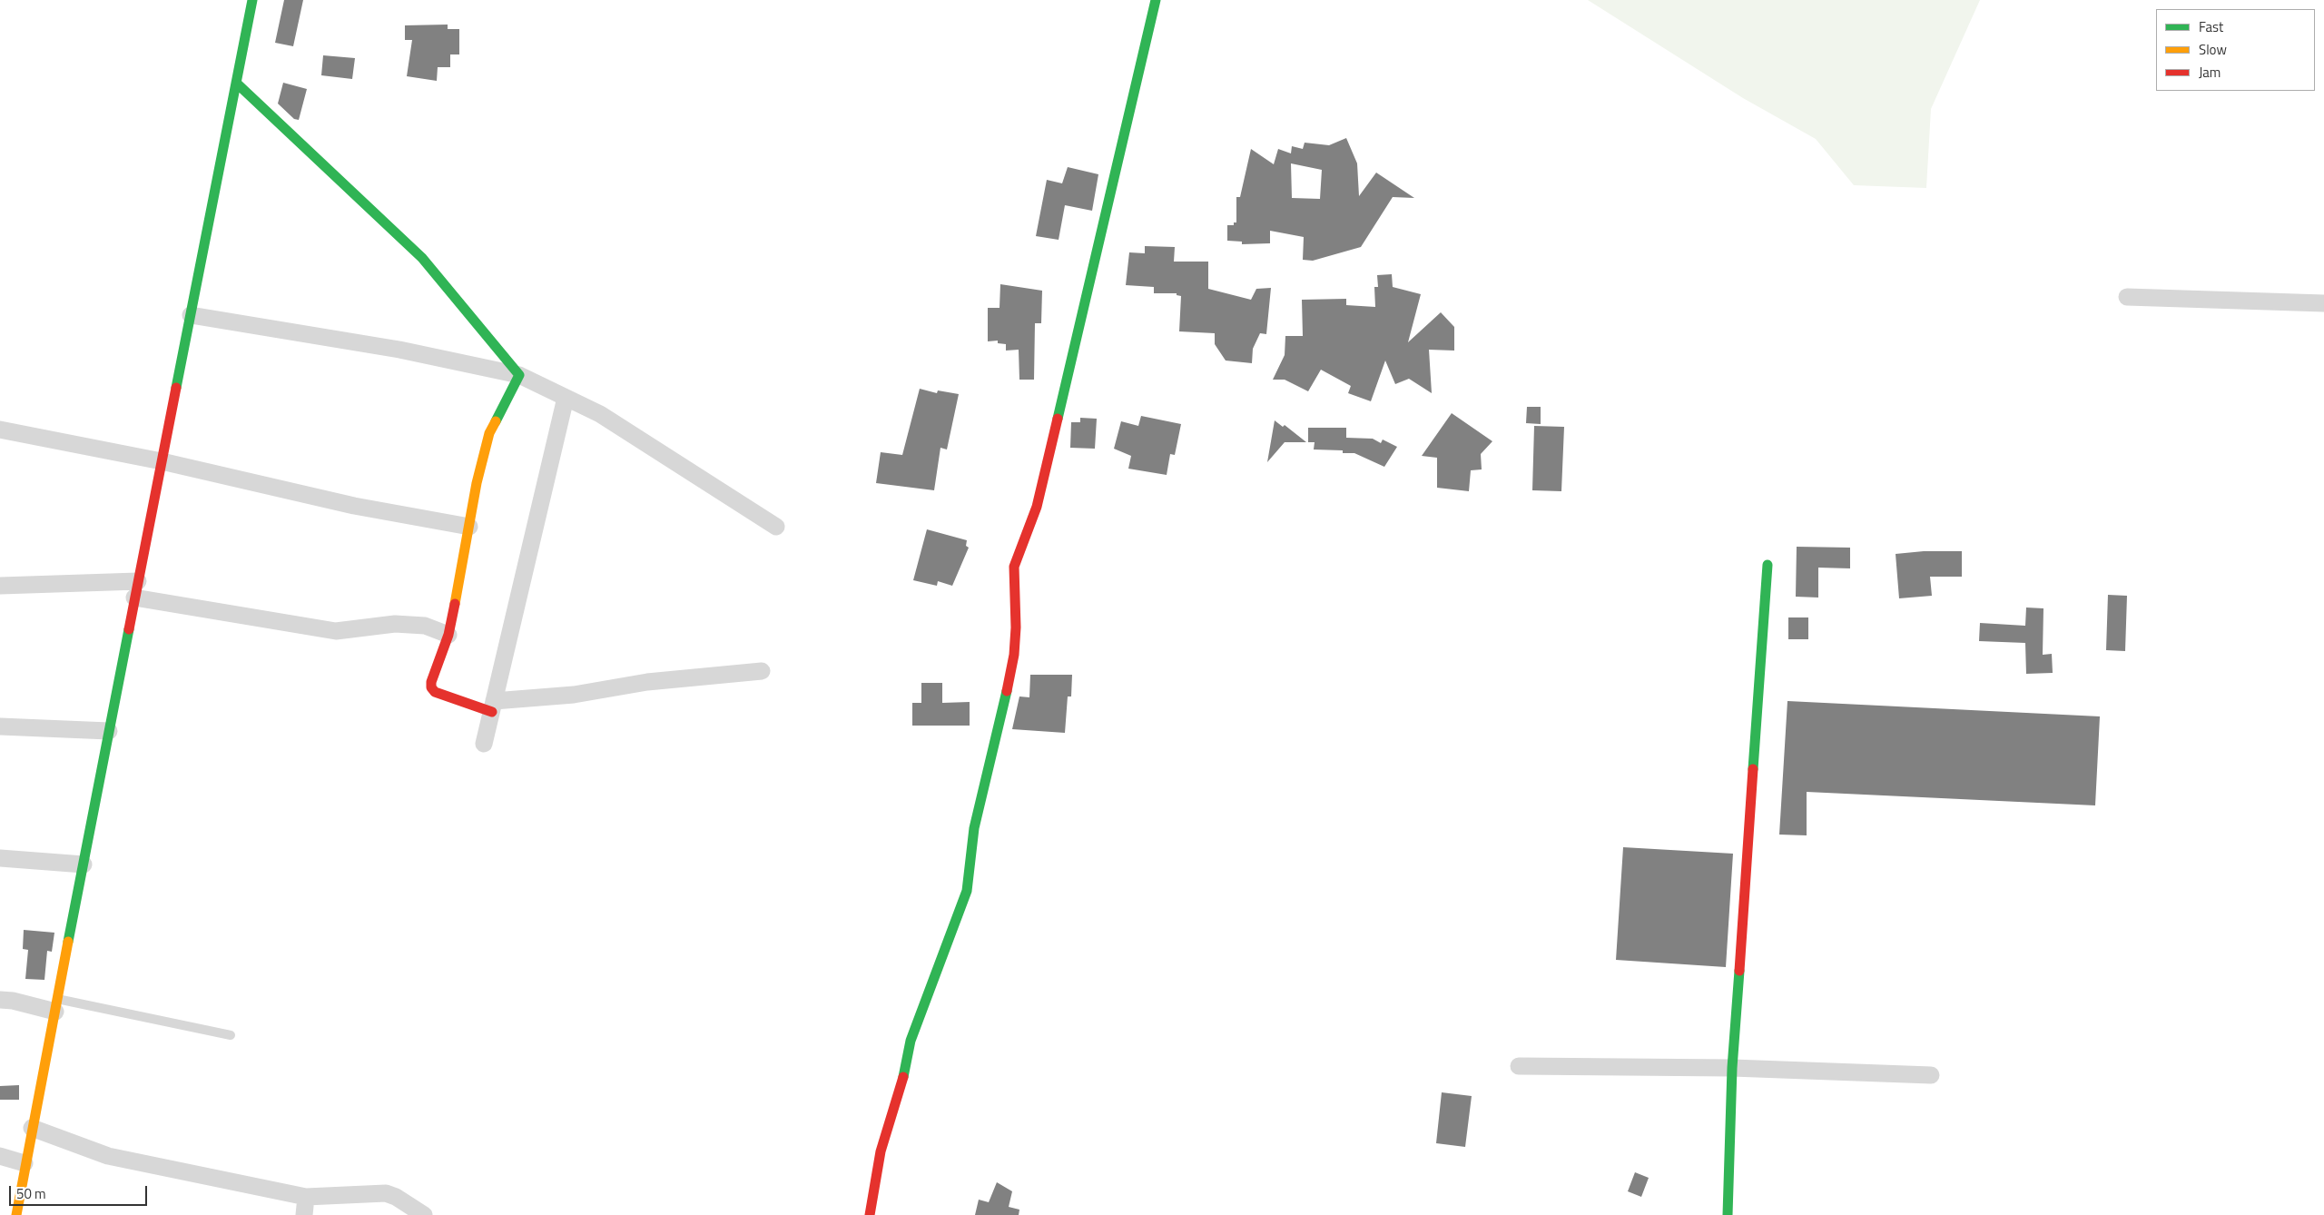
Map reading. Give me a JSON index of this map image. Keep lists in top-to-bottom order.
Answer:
{
  "legend": ["Fast", "Slow", "Jam"],
  "scale_bar": "50 m"
}
